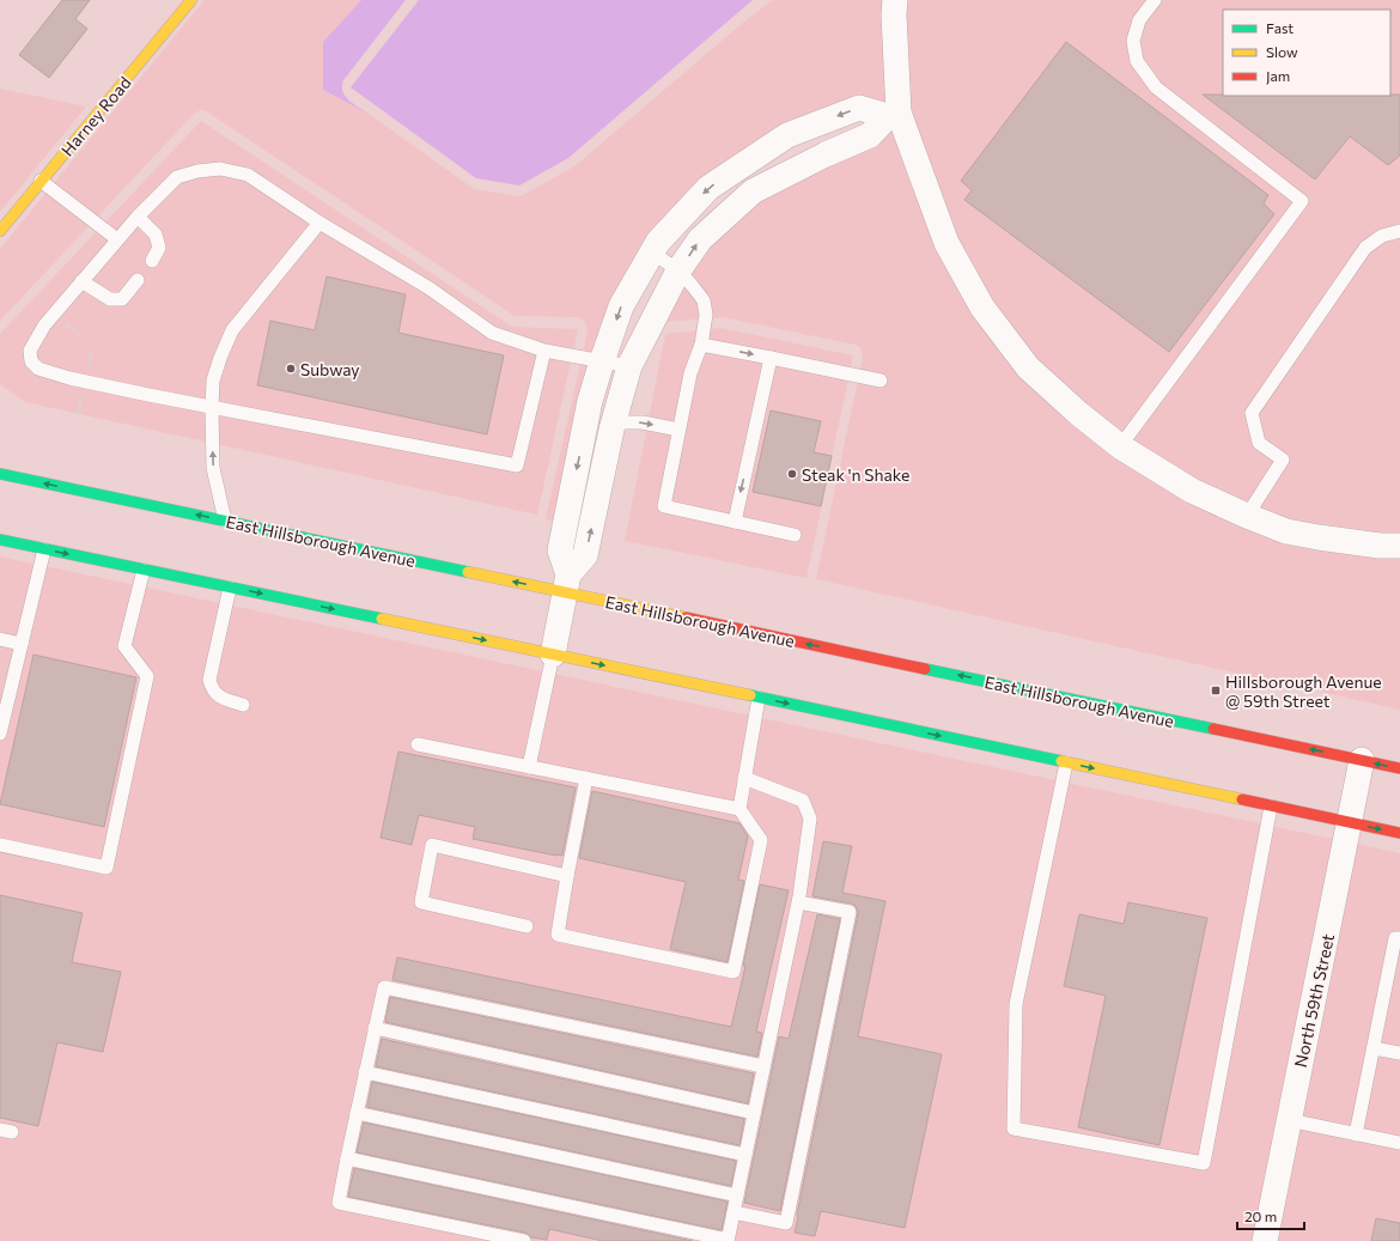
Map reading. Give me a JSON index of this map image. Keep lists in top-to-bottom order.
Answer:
{
  "streets": {
    "main road": ["Harney Road", "East Hillsborough Avenue"],
    "street": ["North 59th Street"]
  },
  "crossings": [
    ["East Hillsborough Avenue", "North 59th Street"]
  ],
  "places": {
    "other": ["Subway", "Steak 'n Shake"],
    "transit": ["Hillsborough Avenue @ 59th Street"]
  },
  "legend": ["Fast", "Slow", "Jam"],
  "scale_bar": "20 m"
}
